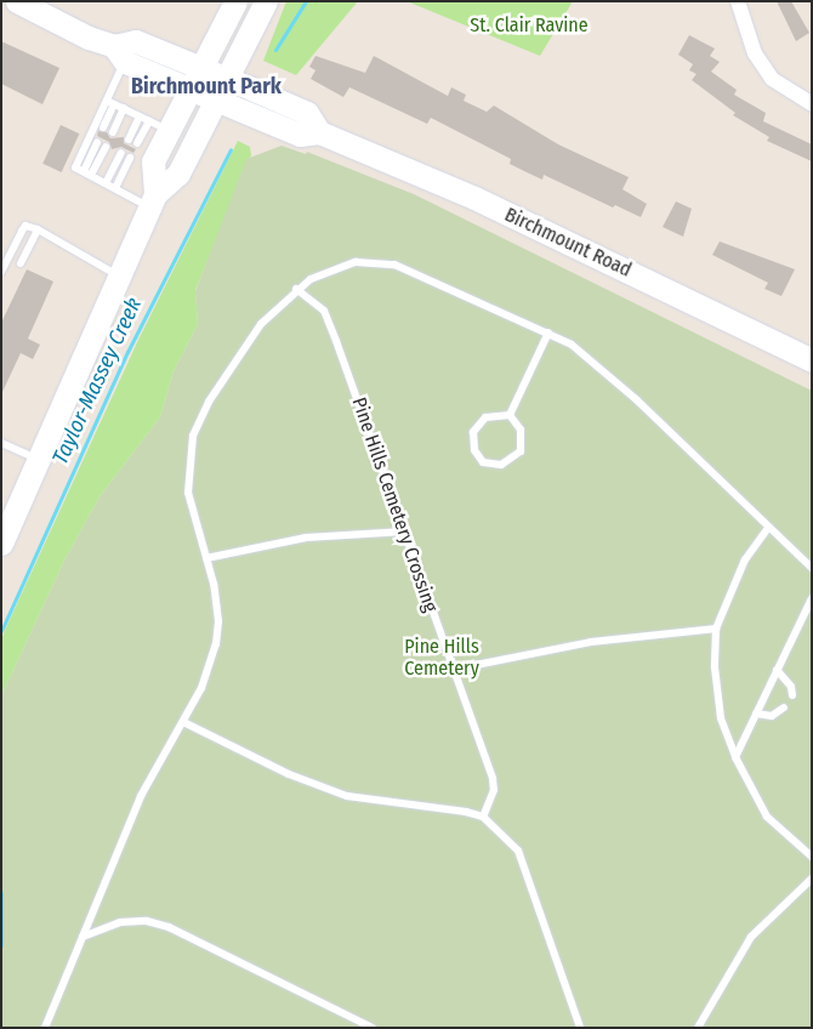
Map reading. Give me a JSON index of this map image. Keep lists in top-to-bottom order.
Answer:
{
  "streets": {
    "main road": ["Birchmount Road"],
    "lane": ["Pine Hills Cemetery Crossing"]
  },
  "districts": ["Birchmount Park"],
  "water": ["Taylor-Massey Creek"],
  "parks": ["St. Clair Ravine", "Pine Hills Cemetery"]
}
